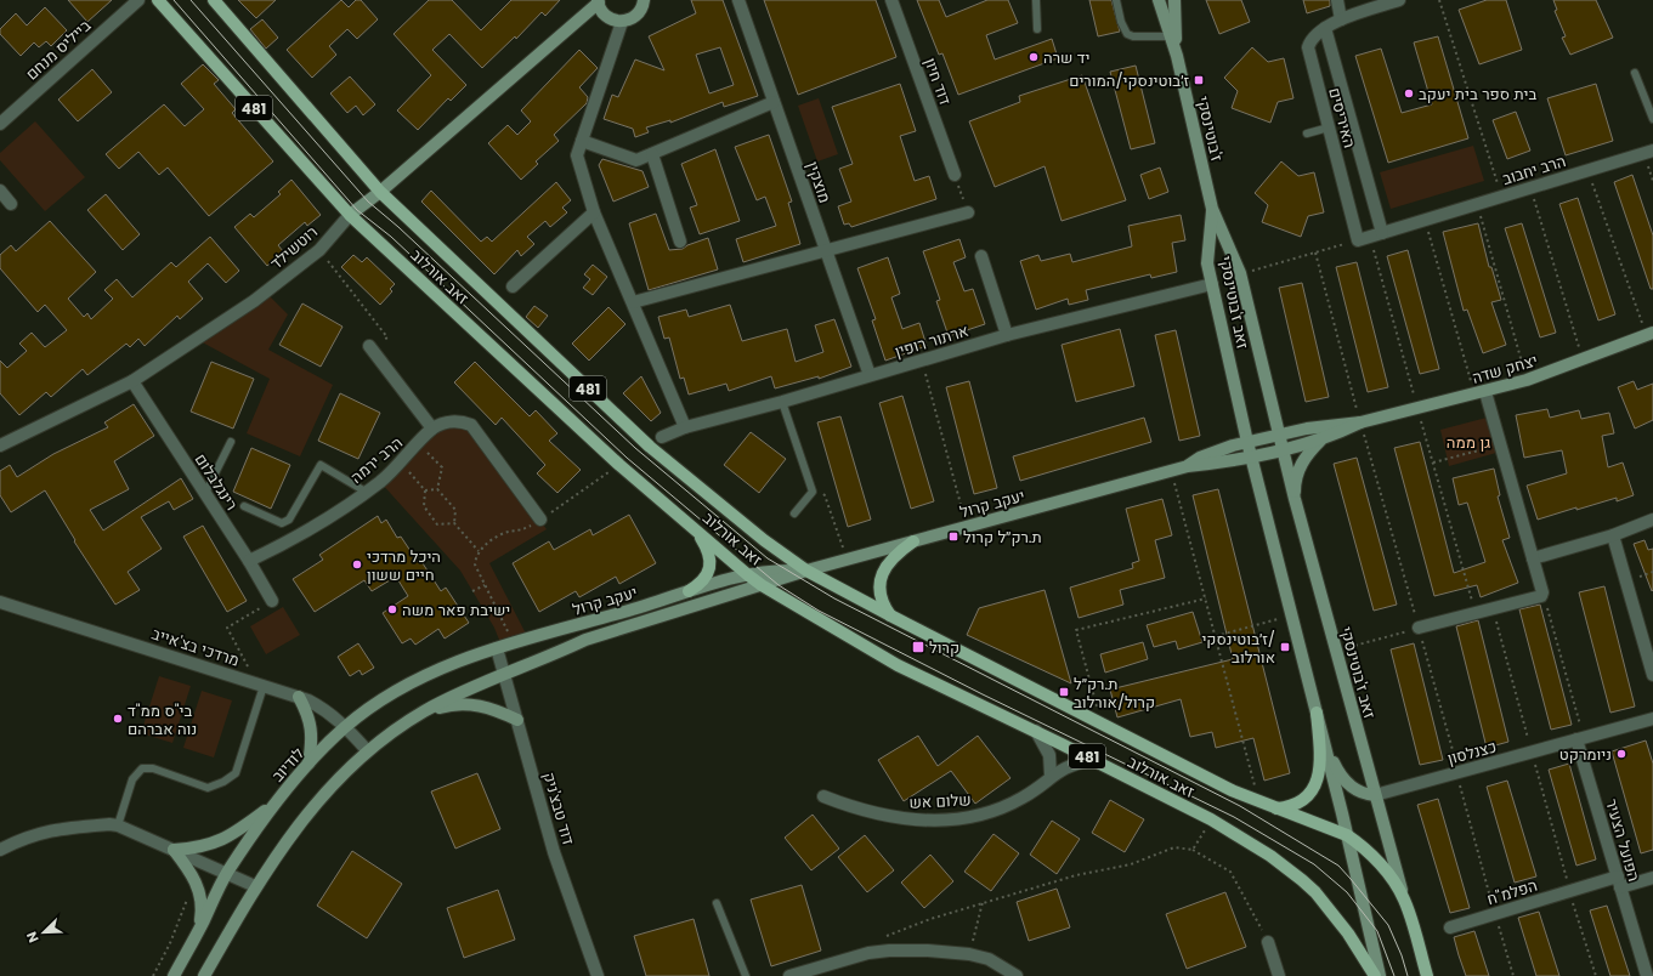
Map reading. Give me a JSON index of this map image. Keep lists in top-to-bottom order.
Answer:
{
  "streets": {
    "main road": [
      "481",
      "ז'בוטינסקי",
      "רוטשילד",
      "זאב אורלוב",
      "זאב ז'בוטינסקי",
      "יצחק שדה",
      "יעקב קרול",
      "לודיוב"
    ],
    "street": [
      "בייליס מנחם",
      "דוד חיון",
      "האיריסים",
      "הרב יחבוב",
      "מוצקין",
      "ארתור רופין",
      "הרב ירמה",
      "רינגלבלום",
      "מרדכי בצ'אייב",
      "כצנלסון",
      "שלום אש",
      "דוד טבצ'ניק",
      "הפועל הצעיר",
      "הפלמ\"ח"
    ]
  },
  "crossings": [
    ["האיריסים", "הרב יחבוב"],
    ["ז'בוטינסקי", "זאב ז'בוטינסקי"],
    ["מוצקין", "ארתור רופין"],
    ["רוטשילד", "זאב אורלוב"],
    ["רוטשילד", "רינגלבלום"],
    ["זאב אורלוב", "זאב ז'בוטינסקי"],
    ["זאב אורלוב", "יעקב קרול"],
    ["זאב אורלוב", "שלום אש"],
    ["זאב ז'בוטינסקי", "ארתור רופין"],
    ["זאב ז'בוטינסקי", "יצחק שדה"],
    ["זאב ז'בוטינסקי", "יעקב קרול"],
    ["זאב ז'בוטינסקי", "כצנלסון"],
    ["יצחק שדה", "יעקב קרול"],
    ["הרב ירמה", "רינגלבלום"],
    ["יעקב קרול", "לודיוב"],
    ["יעקב קרול", "דוד טבצ'ניק"],
    ["מרדכי בצ'אייב", "לודיוב"],
    ["כצנלסון", "הפועל הצעיר"],
    ["לודיוב", "דוד טבצ'ניק"],
    ["הפועל הצעיר", "הפלמ\"ח"]
  ],
  "parks": ["גן ממה"],
  "places": {
    "other": [
      "יד שרה",
      "בית ספר בית יעקב",
      "היכל מרדכי חיים ששון",
      "ישיבת פאר משה",
      "בי\"ס ממ\"ד נוה אברהם",
      "ניומרקט"
    ],
    "transit": [
      "ז׳בוטינסקי/המורים",
      "ת.רק״ל קרול",
      "קרול",
      "ז׳בוטינסקי/ אורלוב",
      "ת.רק״ל קרול/אורלוב"
    ]
  },
  "north": "bottom left"
}
